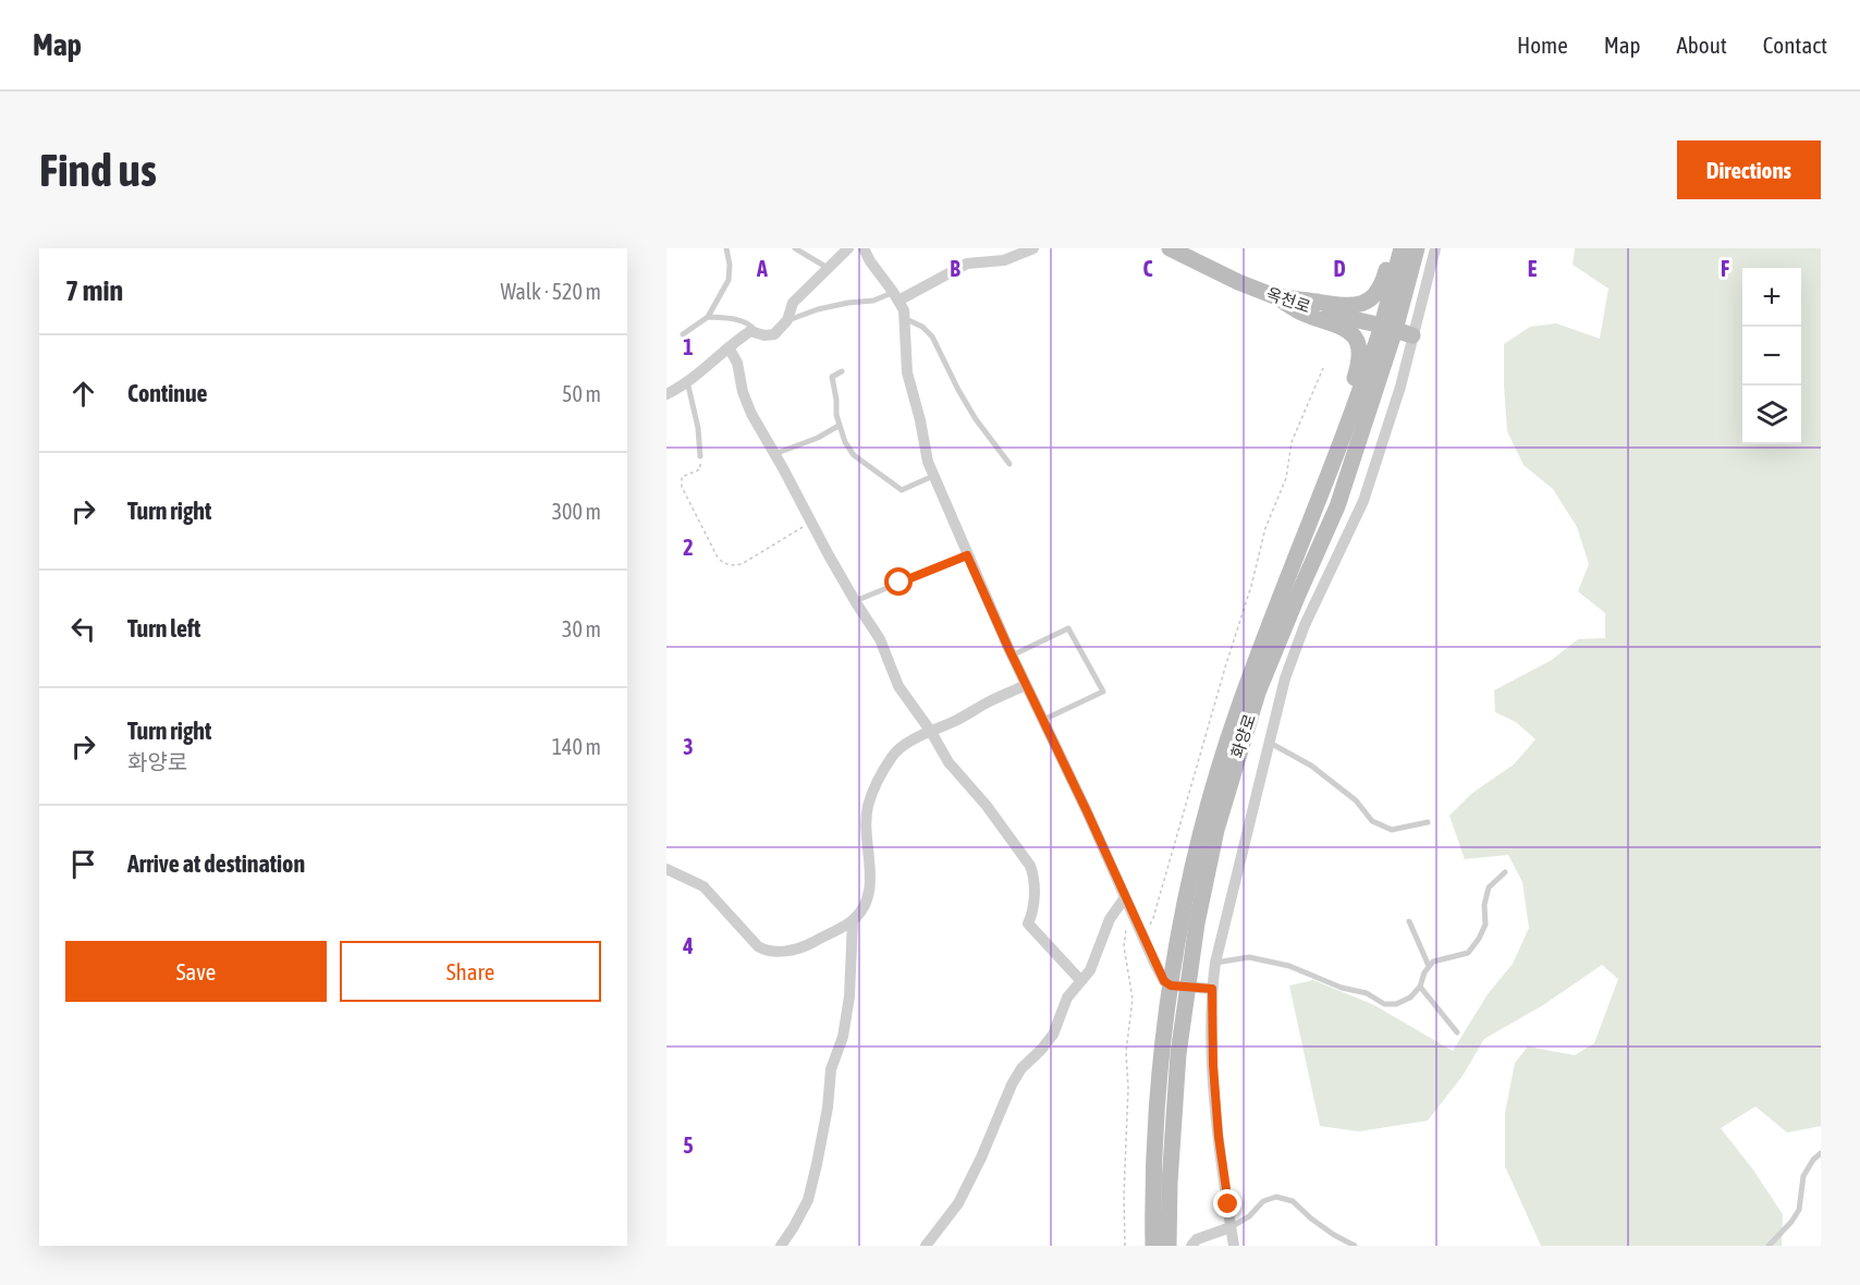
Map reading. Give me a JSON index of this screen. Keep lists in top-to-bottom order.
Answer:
{
  "streets": {
    "main road": ["옥천로", "화양로"]
  },
  "crossings": [
    ["옥천로", "화양로"]
  ],
  "page": {
    "header": "Map",
    "nav": [
      "Home",
      "Map",
      "About",
      "Contact"
    ],
    "buttons": [
      "Directions",
      ["Save", "Share"]
    ],
    "title": "Find us",
    "heading": ["7 min", "Walk · 520 m"],
    "map_buttons": ["+", "−"],
    "list": [
      ["Continue", "50 m"],
      ["Turn right", "300 m"],
      ["Turn left", "30 m"],
      ["Turn right", "화양로", "140 m"],
      "Arrive at destination"
    ]
  },
  "grid": {
    "columns": [
      "A",
      "B",
      "C",
      "D",
      "E",
      "F"
    ],
    "rows": [
      "1",
      "2",
      "3",
      "4",
      "5"
    ]
  }
}
